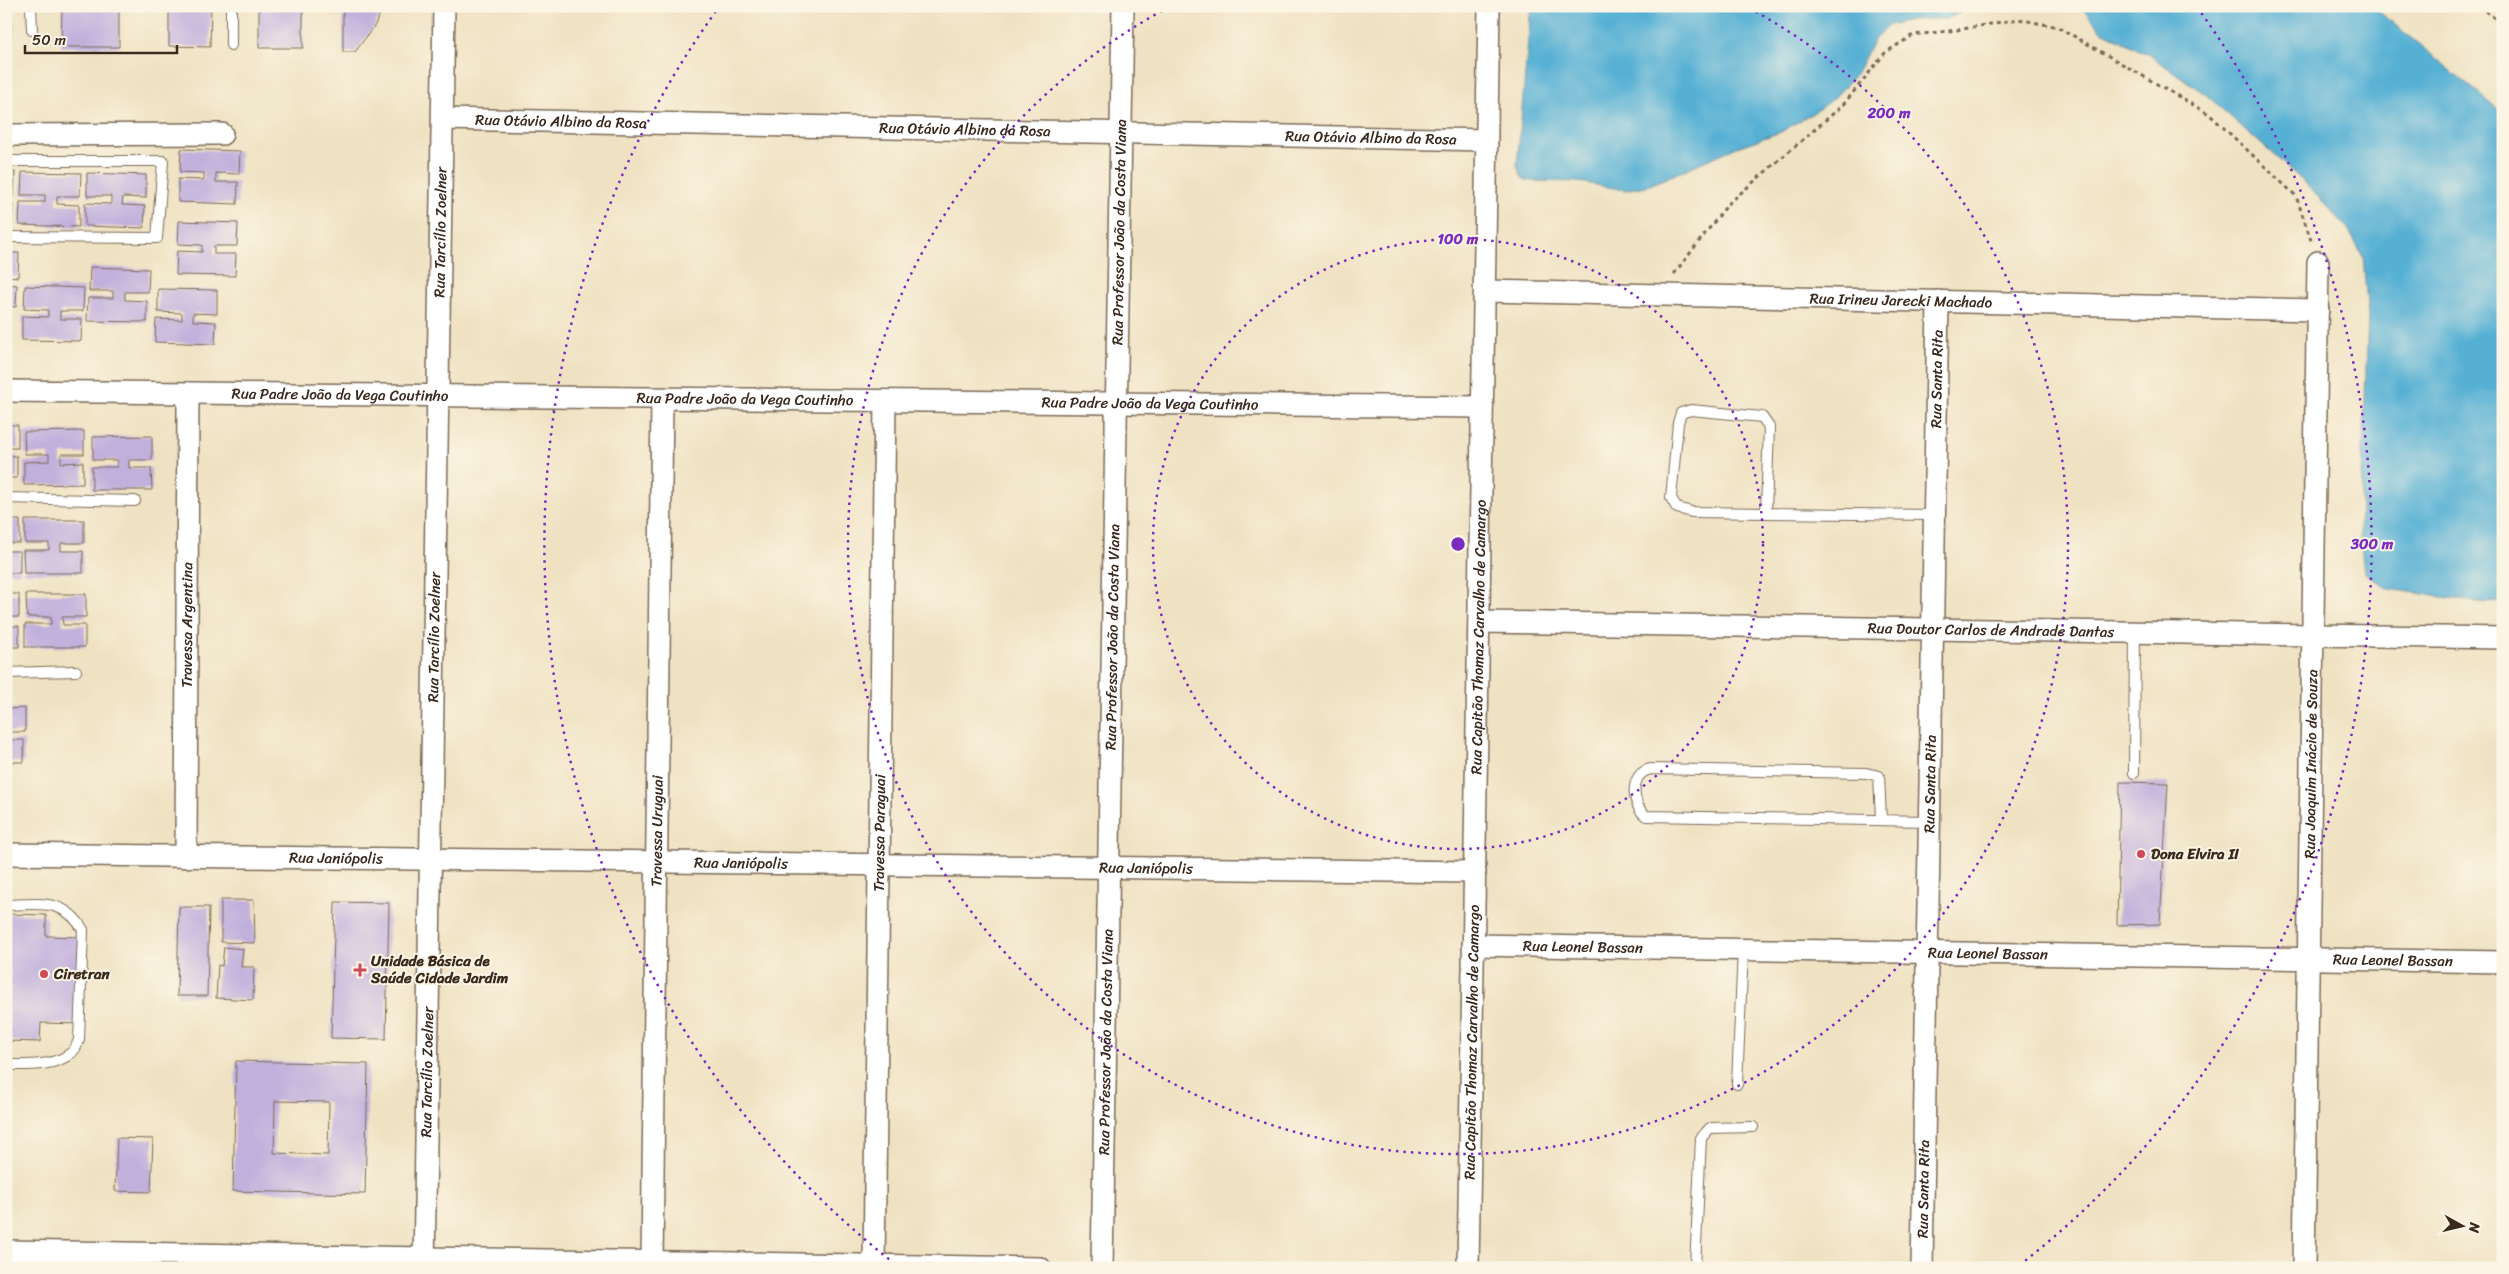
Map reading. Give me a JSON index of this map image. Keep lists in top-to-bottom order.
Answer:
{
  "streets": {
    "street": [
      "Rua Otávio Albino da Rosa",
      "Rua Tarcílio Zoelner",
      "Rua Professor João da Costa Viana",
      "Rua Irineu Jarecki Machado",
      "Rua Santa Rita",
      "Rua Padre João da Vega Coutinho",
      "Travessa Argentina",
      "Rua Doutor Carlos de Andrade Dantas",
      "Rua Capitão Thomaz Carvalho de Camargo",
      "Rua Joaquim Inácio de Souza",
      "Travessa Uruguai",
      "Travessa Paraguai",
      "Rua Janiópolis",
      "Rua Leonel Bassan"
    ]
  },
  "crossings": [
    ["Rua Otávio Albino da Rosa", "Rua Tarcílio Zoelner"],
    ["Rua Otávio Albino da Rosa", "Rua Professor João da Costa Viana"],
    ["Rua Otávio Albino da Rosa", "Rua Capitão Thomaz Carvalho de Camargo"],
    ["Rua Tarcílio Zoelner", "Rua Padre João da Vega Coutinho"],
    ["Rua Tarcílio Zoelner", "Rua Janiópolis"],
    ["Rua Professor João da Costa Viana", "Rua Padre João da Vega Coutinho"],
    ["Rua Professor João da Costa Viana", "Rua Janiópolis"],
    ["Rua Irineu Jarecki Machado", "Rua Santa Rita"],
    ["Rua Irineu Jarecki Machado", "Rua Capitão Thomaz Carvalho de Camargo"],
    ["Rua Irineu Jarecki Machado", "Rua Joaquim Inácio de Souza"],
    ["Rua Santa Rita", "Rua Doutor Carlos de Andrade Dantas"],
    ["Rua Santa Rita", "Rua Leonel Bassan"],
    ["Rua Padre João da Vega Coutinho", "Travessa Argentina"],
    ["Rua Padre João da Vega Coutinho", "Rua Capitão Thomaz Carvalho de Camargo"],
    ["Rua Padre João da Vega Coutinho", "Travessa Uruguai"],
    ["Rua Padre João da Vega Coutinho", "Travessa Paraguai"],
    ["Travessa Argentina", "Rua Janiópolis"],
    ["Rua Doutor Carlos de Andrade Dantas", "Rua Capitão Thomaz Carvalho de Camargo"],
    ["Rua Doutor Carlos de Andrade Dantas", "Rua Joaquim Inácio de Souza"],
    ["Rua Capitão Thomaz Carvalho de Camargo", "Rua Janiópolis"],
    ["Rua Capitão Thomaz Carvalho de Camargo", "Rua Leonel Bassan"],
    ["Rua Joaquim Inácio de Souza", "Rua Leonel Bassan"],
    ["Travessa Uruguai", "Rua Janiópolis"],
    ["Travessa Paraguai", "Rua Janiópolis"]
  ],
  "places": {
    "other": ["Dona Elvira II", "Ciretran"],
    "health": ["Unidade Básica de Saúde Cidade Jardim"]
  },
  "scale_bar": "50 m",
  "north": "right",
  "rings": ["200 m", "100 m", "300 m"]
}
